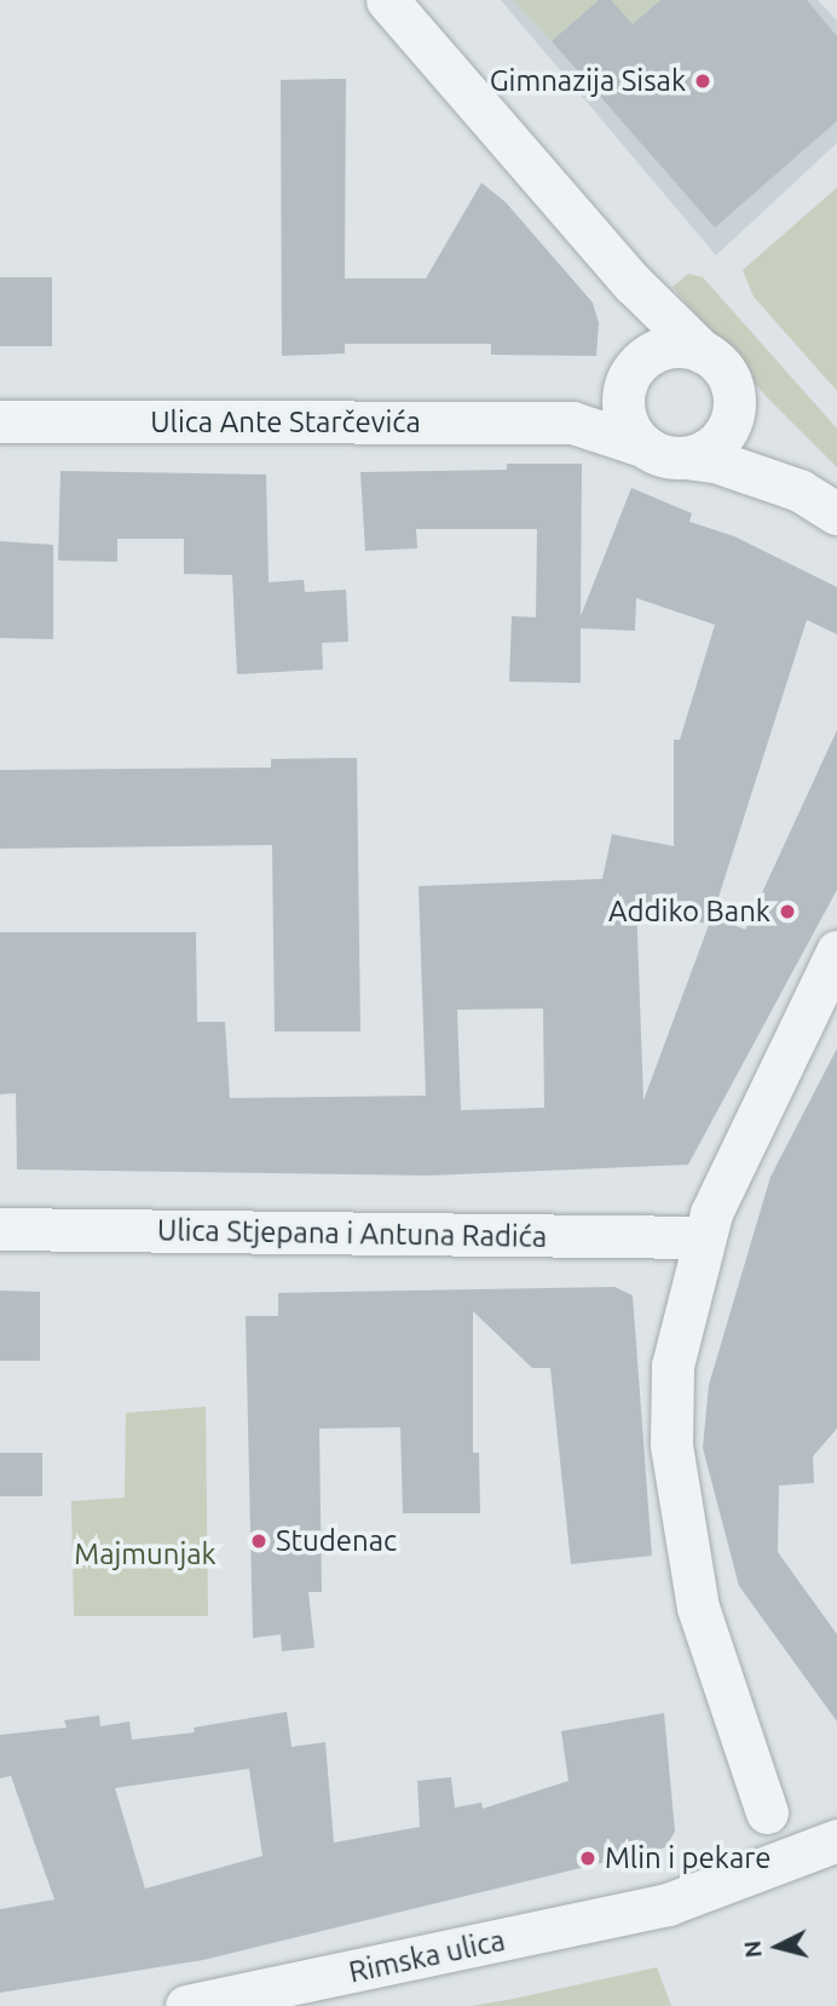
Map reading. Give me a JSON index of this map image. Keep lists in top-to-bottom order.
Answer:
{
  "streets": {
    "street": ["Ulica Ante Starčevića", "Ulica Stjepana i Antuna Radića", "Rimska ulica"]
  },
  "parks": ["Majmunjak"],
  "places": [
    "Gimnazija Sisak",
    "Addiko Bank",
    "Studenac",
    "Mlin i pekare"
  ],
  "north": "left"
}
